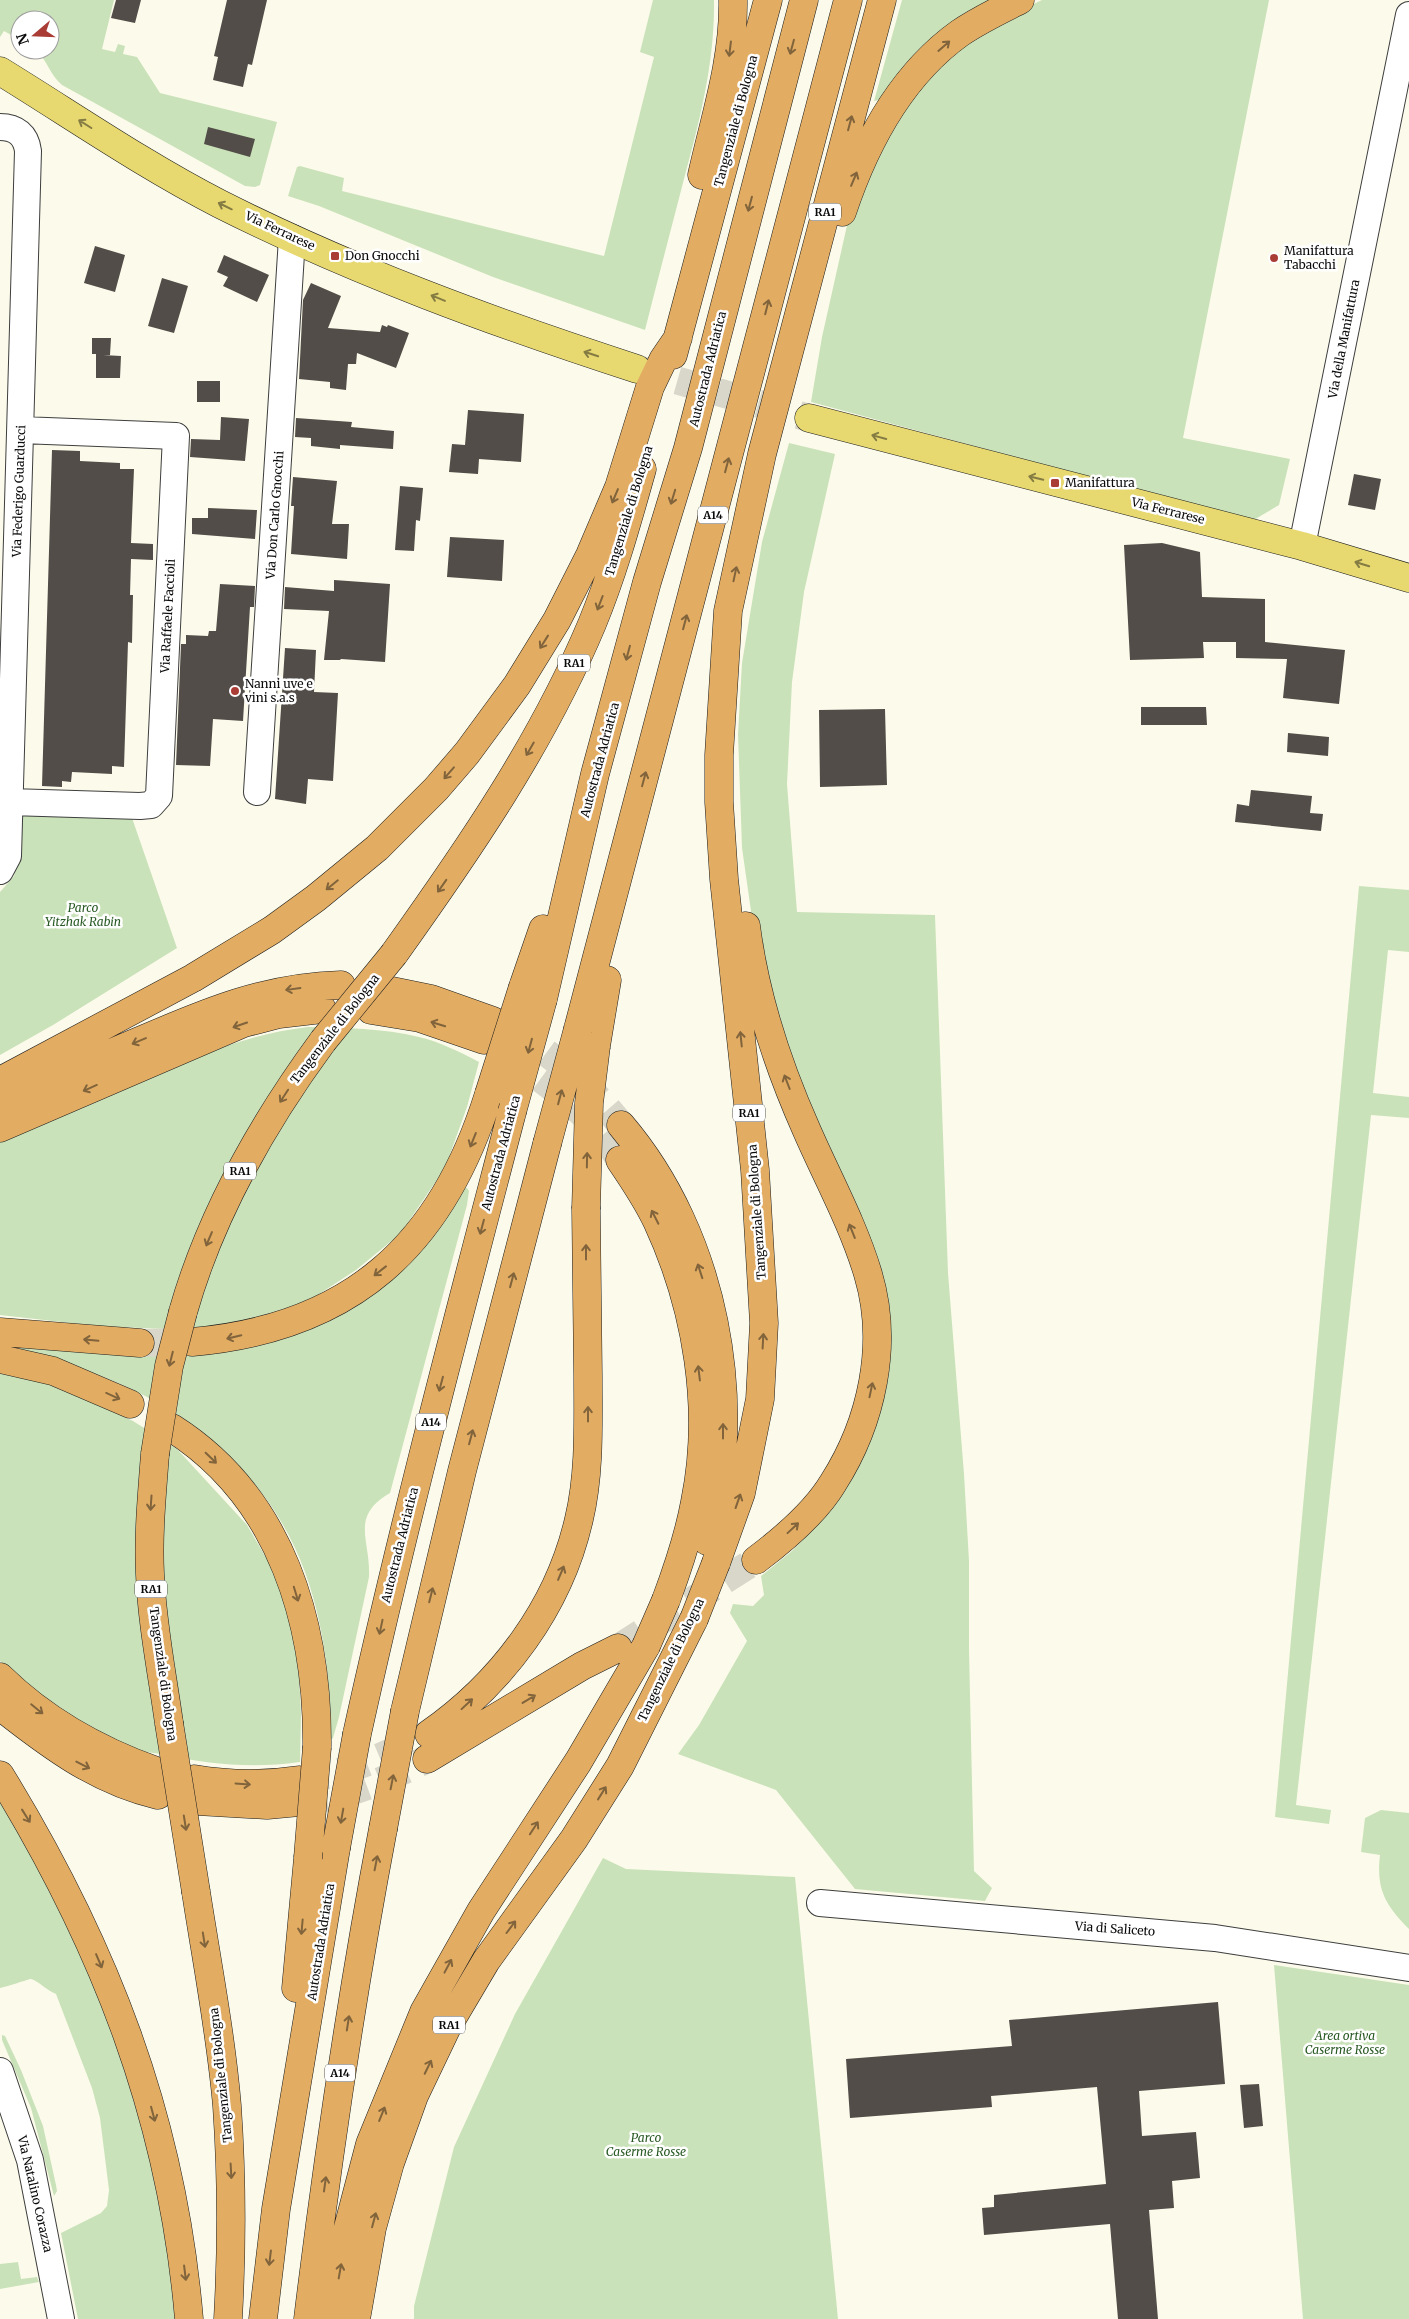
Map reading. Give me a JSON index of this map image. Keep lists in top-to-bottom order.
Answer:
{
  "streets": {
    "highway": [
      "Tangenziale di Bologna",
      "RA1",
      "Autostrada Adriatica",
      "A14"
    ],
    "main road": ["Via Ferrarese"],
    "street": [
      "Via della Manifattura",
      "Via Federigo Guarducci",
      "Via Don Carlo Gnocchi",
      "Via Raffaele Faccioli",
      "Via di Saliceto",
      "Via Natalino Corazza"
    ]
  },
  "crossings": [
    ["Via Ferrarese", "Via della Manifattura"],
    ["Via Ferrarese", "Via Don Carlo Gnocchi"],
    ["Via Federigo Guarducci", "Via Raffaele Faccioli"]
  ],
  "one_way": ["Via Ferrarese"],
  "parks": ["Parco Yitzhak Rabin", "Area ortiva Caserme Rosse", "Parco Caserme Rosse"],
  "places": {
    "transit": ["Don Gnocchi", "Manifattura"],
    "other": ["Manifattura Tabacchi", "Nanni uve e vini s.a.s"]
  },
  "north": "left"
}
